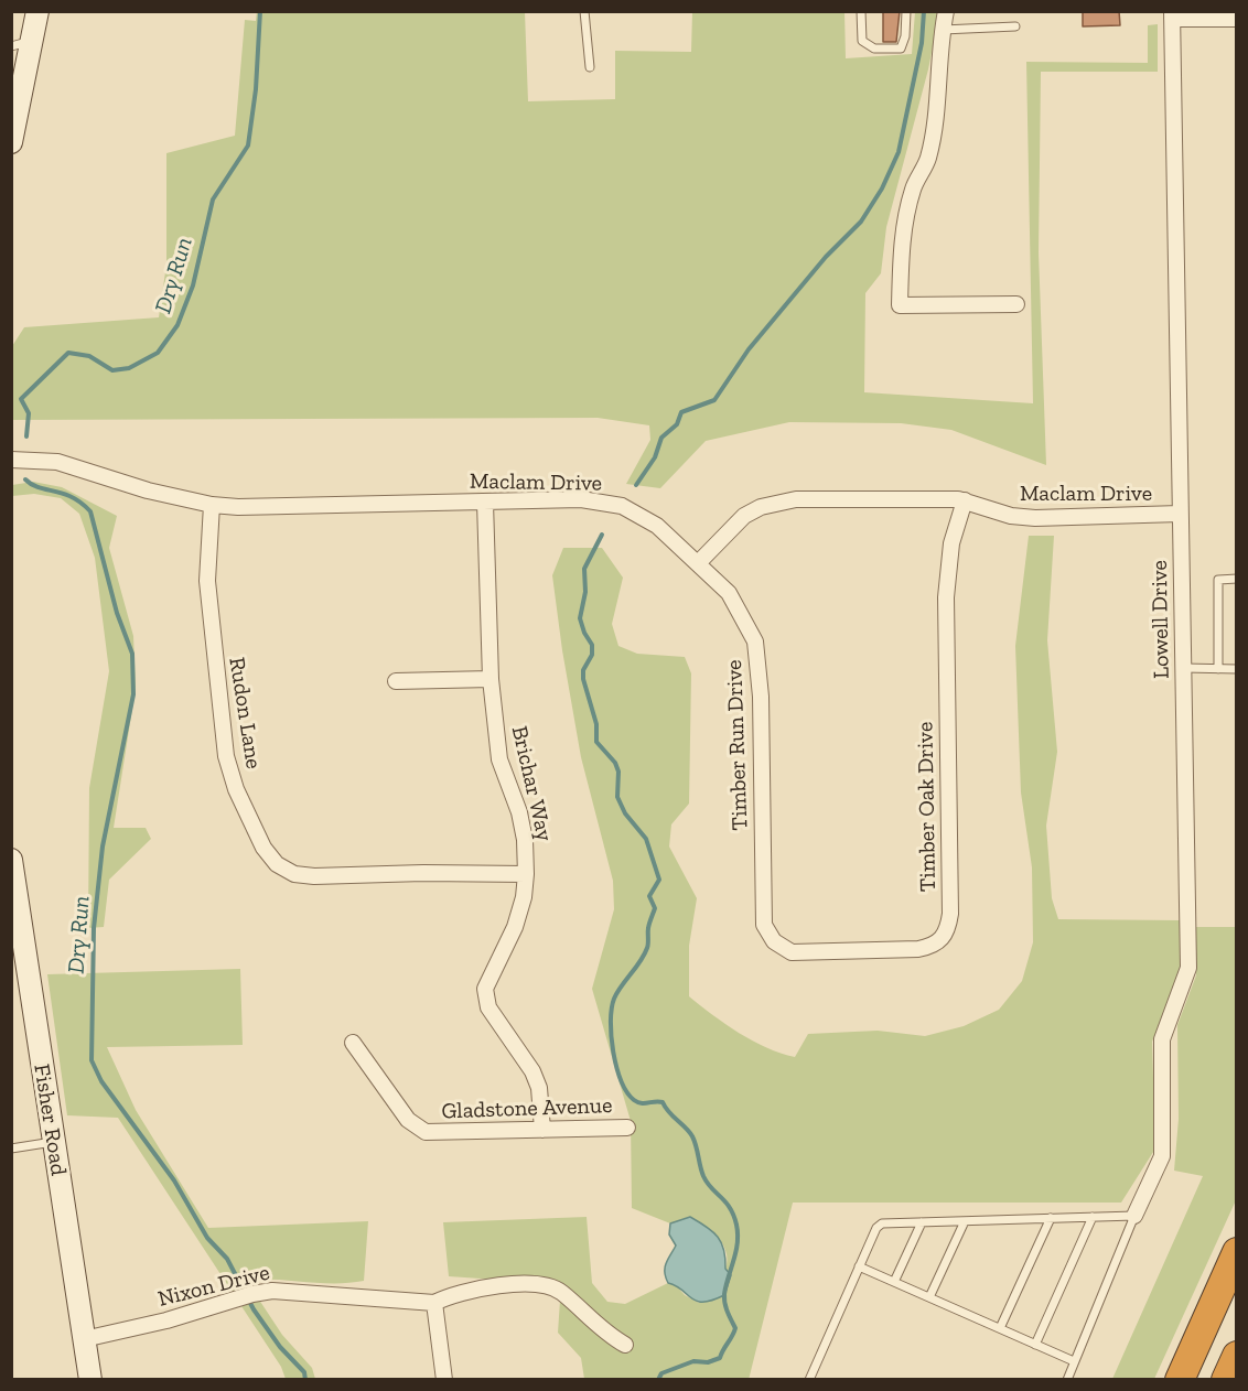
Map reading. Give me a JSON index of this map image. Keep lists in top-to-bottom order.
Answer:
{
  "streets": {
    "main road": ["Fisher Road"],
    "street": [
      "Maclam Drive",
      "Lowell Drive",
      "Rudon Lane",
      "Timber Run Drive",
      "Brichar Way",
      "Timber Oak Drive",
      "Gladstone Avenue",
      "Nixon Drive"
    ]
  },
  "crossings": [
    ["Maclam Drive", "Lowell Drive"],
    ["Maclam Drive", "Rudon Lane"],
    ["Maclam Drive", "Timber Run Drive"],
    ["Maclam Drive", "Brichar Way"],
    ["Maclam Drive", "Timber Oak Drive"],
    ["Rudon Lane", "Brichar Way"],
    ["Timber Run Drive", "Timber Oak Drive"],
    ["Brichar Way", "Gladstone Avenue"],
    ["Fisher Road", "Nixon Drive"]
  ],
  "water": ["Dry Run"]
}
